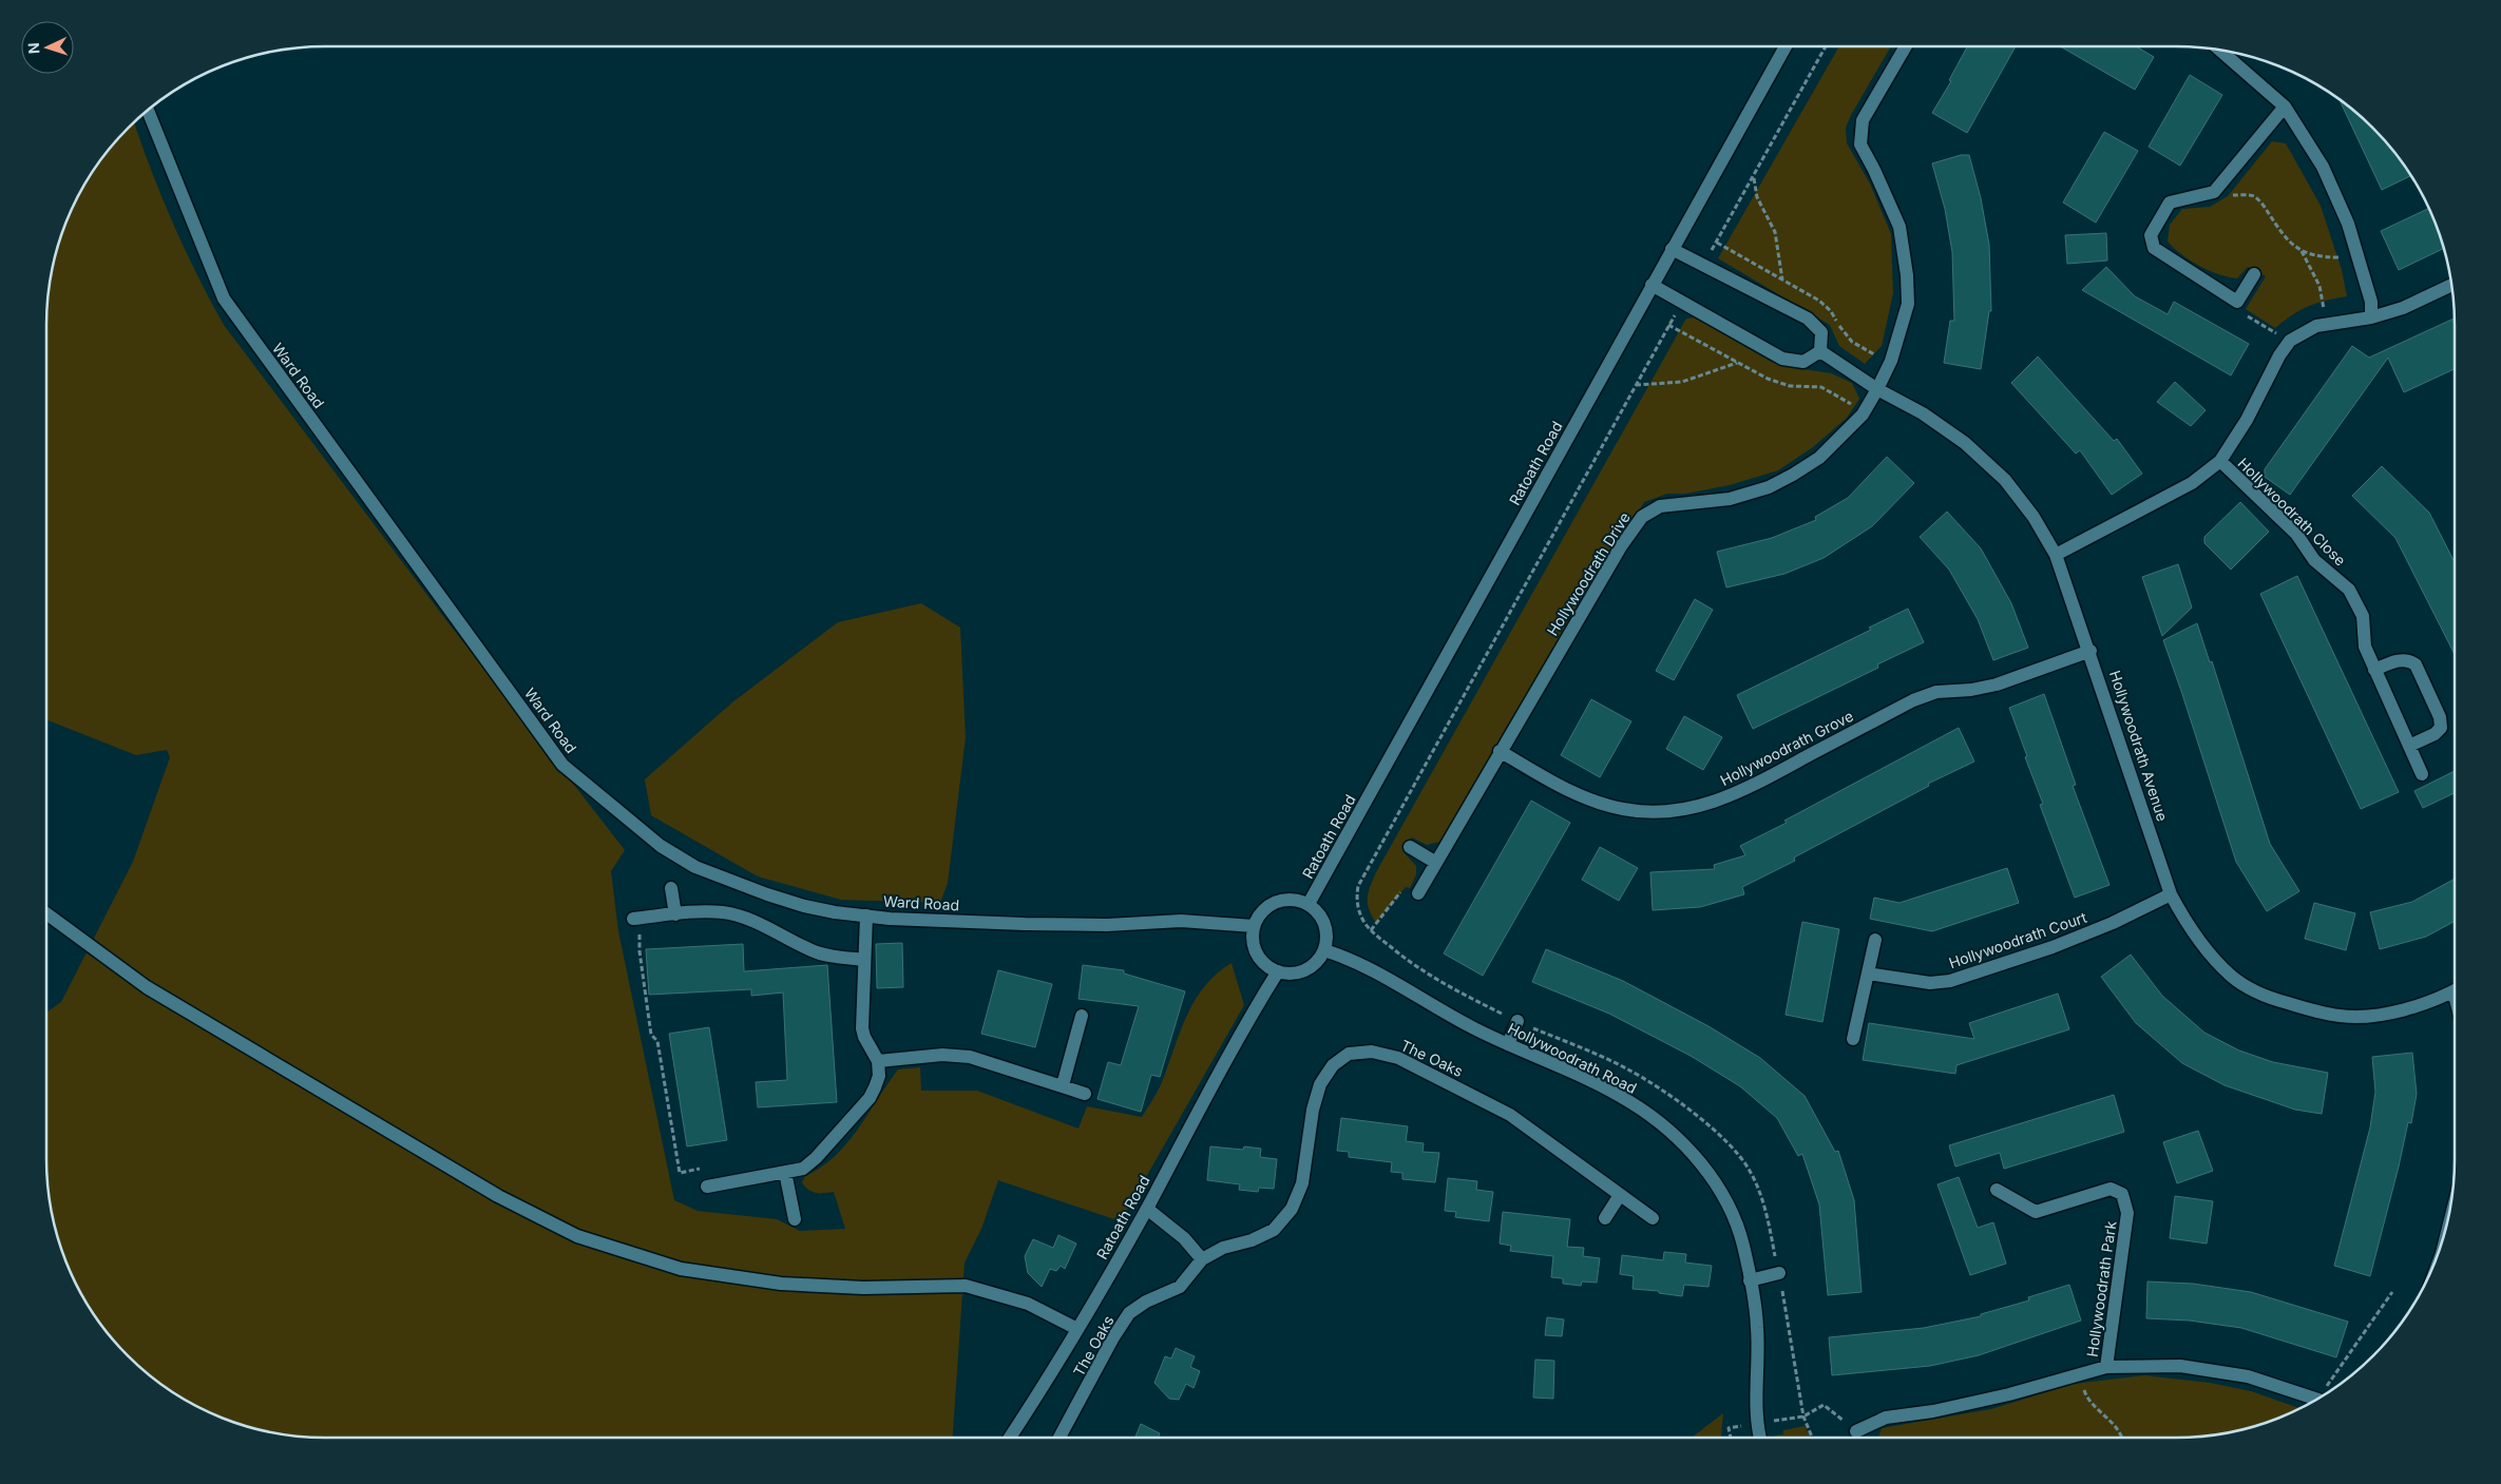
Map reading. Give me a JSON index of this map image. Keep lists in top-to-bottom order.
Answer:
{
  "streets": {
    "street": [
      "Ward Road",
      "Ratoath Road",
      "Hollywoodrath Close",
      "Hollywoodrath Drive",
      "Hollywoodrath Avenue",
      "Hollywoodrath Grove",
      "Hollywoodrath Court",
      "The Oaks",
      "Hollywoodrath Road",
      "Hollywoodrath Park"
    ]
  },
  "crossings": [
    ["Ward Road", "Ratoath Road"],
    ["Ward Road", "Hollywoodrath Road"],
    ["Ratoath Road", "Hollywoodrath Road"],
    ["Hollywoodrath Drive", "Hollywoodrath Avenue"],
    ["Hollywoodrath Drive", "Hollywoodrath Grove"],
    ["Hollywoodrath Avenue", "Hollywoodrath Grove"],
    ["Hollywoodrath Avenue", "Hollywoodrath Court"]
  ],
  "north": "left"
}
